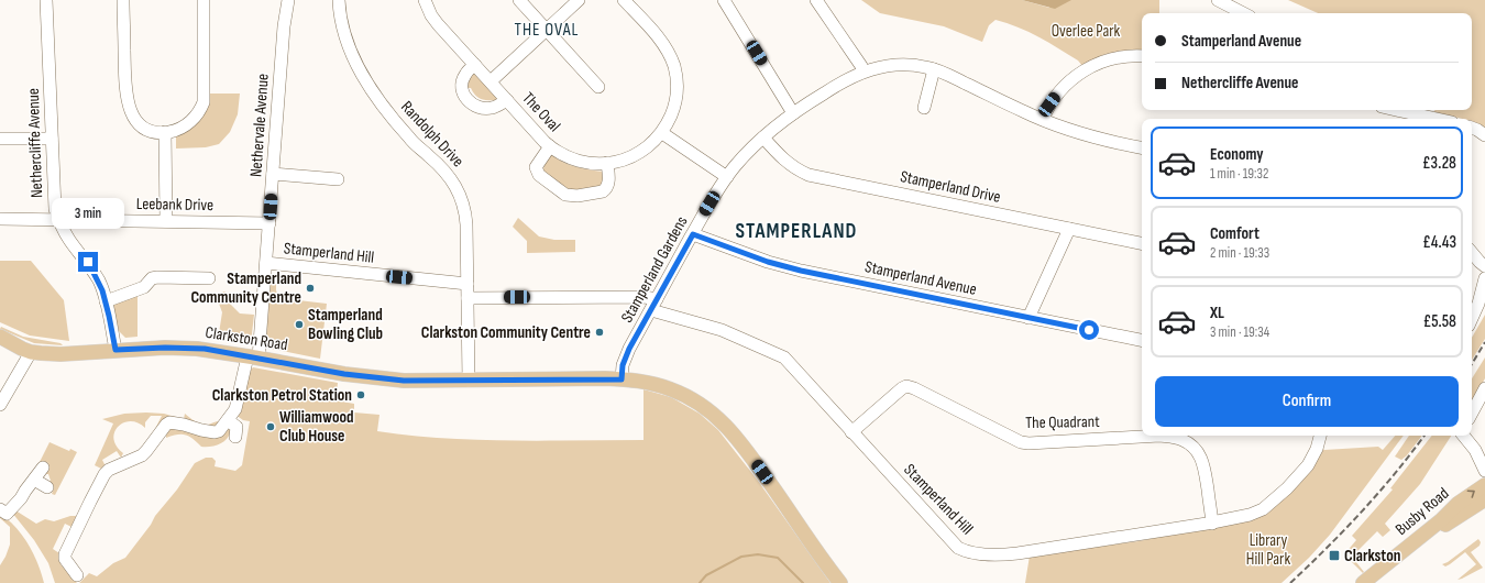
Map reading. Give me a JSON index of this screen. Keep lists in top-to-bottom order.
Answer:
{
  "streets": {
    "main road": ["Clarkston Road", "Busby Road"],
    "street": [
      "The Oval",
      "Nethervale Avenue",
      "Randolph Drive",
      "Nethercliffe Avenue",
      "Stamperland Drive",
      "Leebank Drive",
      "Stamperland Hill",
      "Stamperland Gardens",
      "Stamperland Avenue",
      "The Quadrant"
    ]
  },
  "crossings": [
    ["Nethervale Avenue", "Leebank Drive"],
    ["Nethervale Avenue", "Stamperland Hill"],
    ["Nethervale Avenue", "Clarkston Road"],
    ["Randolph Drive", "Stamperland Hill"],
    ["Randolph Drive", "Clarkston Road"],
    ["Nethercliffe Avenue", "Leebank Drive"],
    ["Nethercliffe Avenue", "Clarkston Road"],
    ["Stamperland Drive", "Stamperland Gardens"],
    ["Stamperland Hill", "Stamperland Gardens"],
    ["Stamperland Hill", "The Quadrant"],
    ["Stamperland Gardens", "Stamperland Avenue"],
    ["Stamperland Gardens", "Clarkston Road"]
  ],
  "districts": ["THE OVAL", "STAMPERLAND"],
  "parks": ["Overlee Park", "Library Hill Park"],
  "places": {
    "other": [
      "Stamperland Community Centre",
      "Stamperland Bowling Club",
      "Clarkston Community Centre",
      "Clarkston Petrol Station",
      "Williamwood Club House"
    ],
    "transit": ["Clarkston"]
  },
  "page": {
    "banner": ["Stamperland Avenue", "Nethercliffe Avenue"],
    "list": [
      {
        "name": "Economy",
        "note": "1 min · 19:32",
        "value": "£3.28"
      },
      {
        "name": "Comfort",
        "note": "2 min · 19:33",
        "value": "£4.43"
      },
      {
        "name": "XL",
        "note": "3 min · 19:34",
        "value": "£5.58"
      }
    ],
    "bubble": "3 min",
    "buttons": "Confirm"
  }
}
